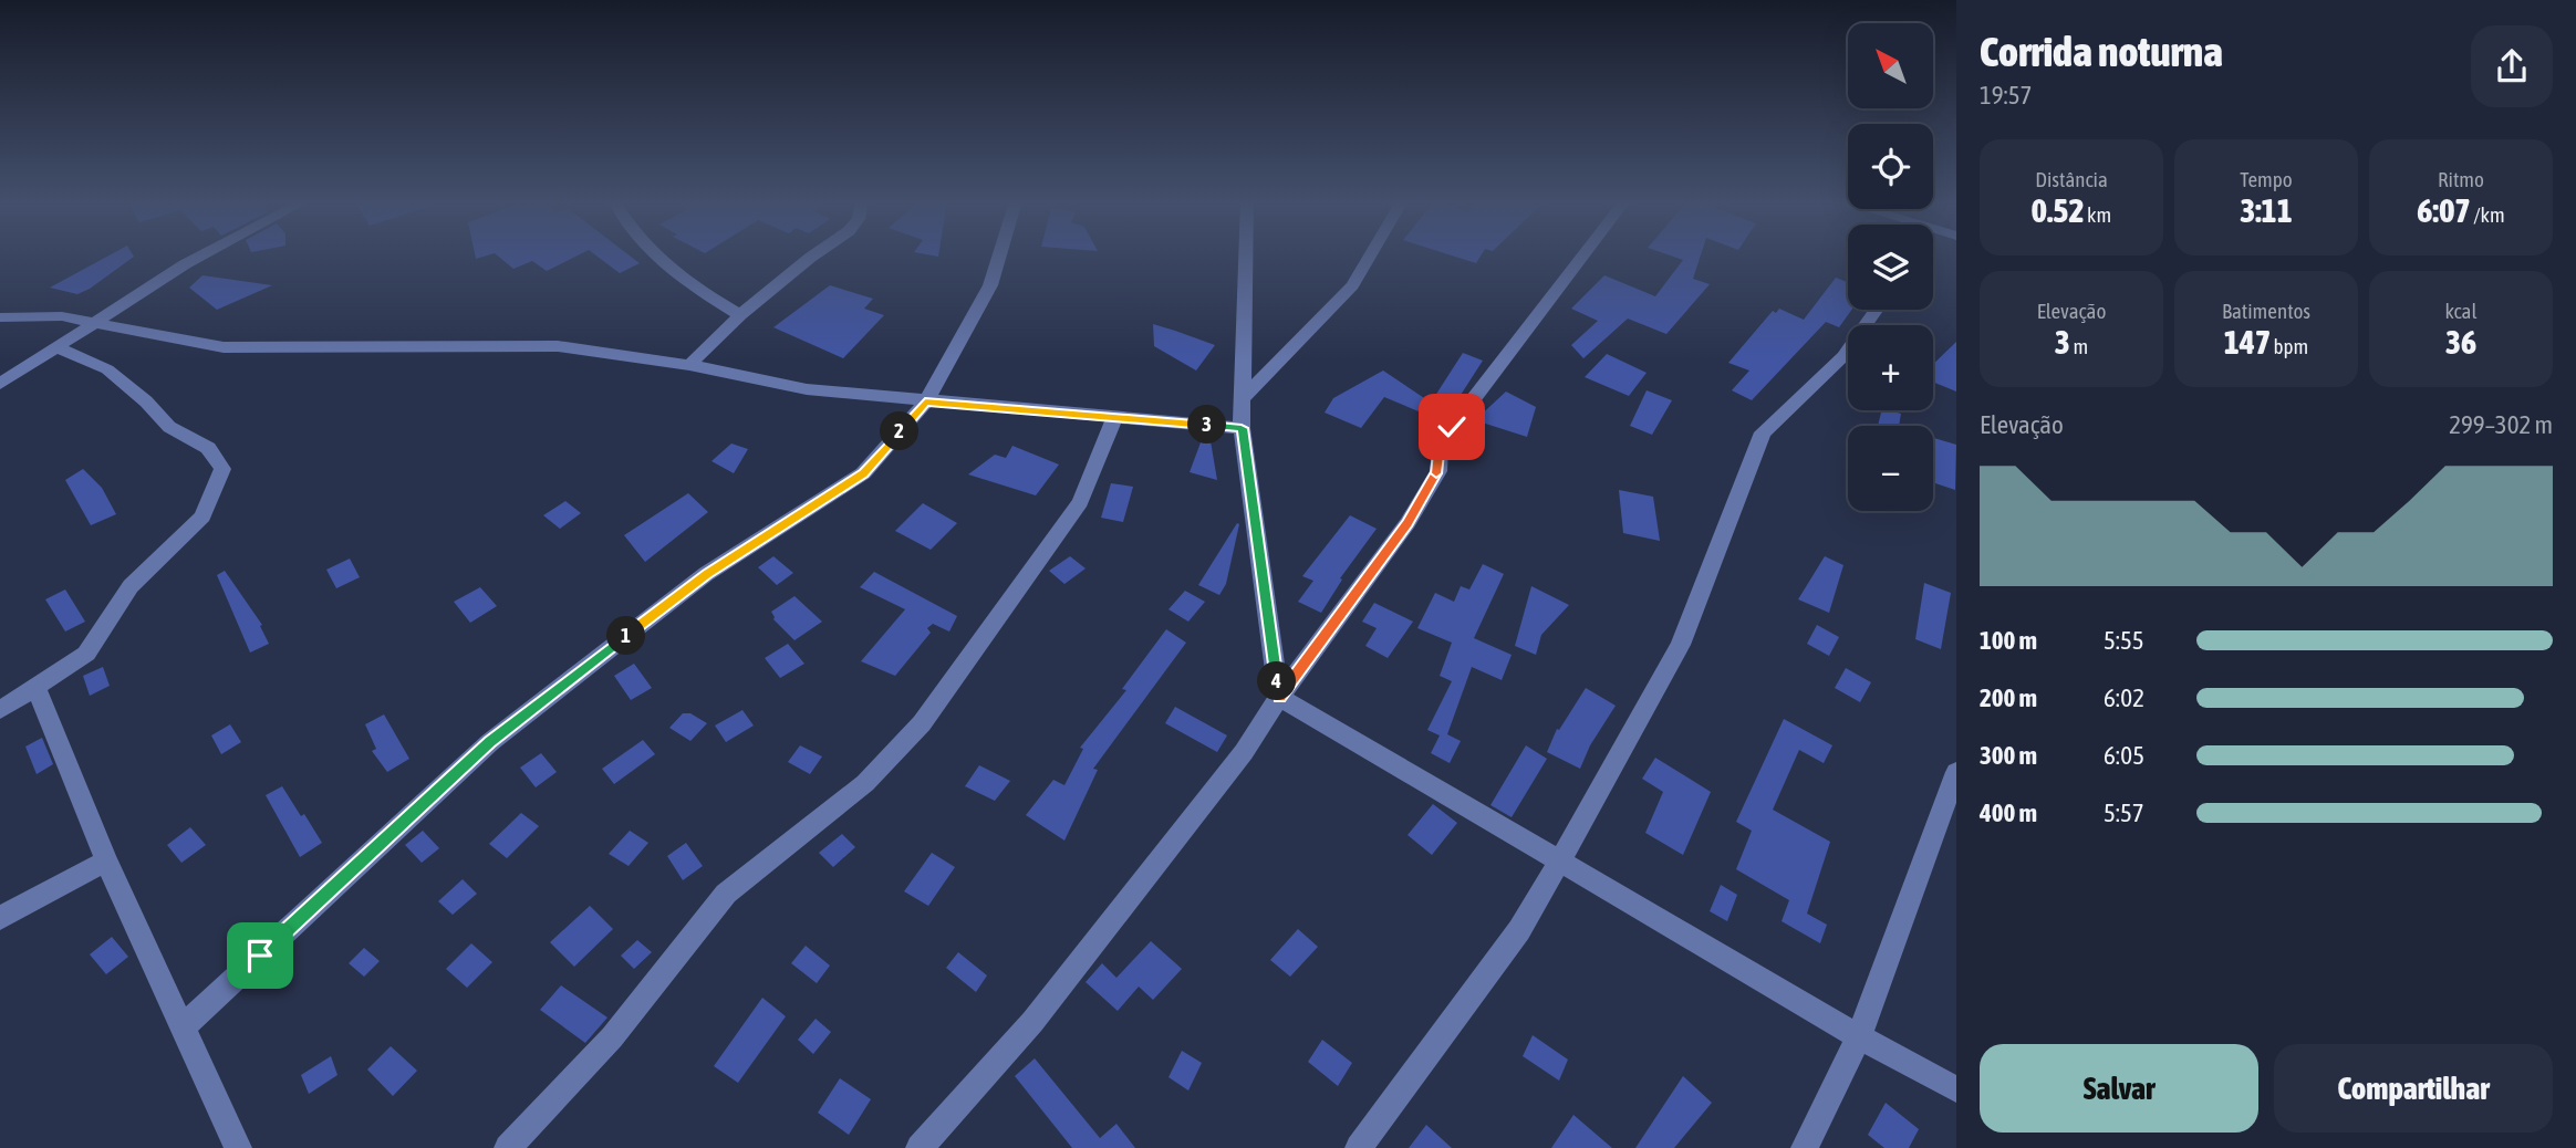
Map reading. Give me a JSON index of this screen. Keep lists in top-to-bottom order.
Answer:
{
  "north": "top left",
  "page": {
    "heading": ["Corrida noturna", "19:57"],
    "map_buttons": ["+", "−"],
    "stats": [
      ["Distância", "0.52 km"],
      ["Tempo", "3:11"],
      ["Ritmo", "6:07 /km"],
      ["Elevação", "3 m"],
      ["Batimentos", "147 bpm"],
      ["kcal", "36"]
    ],
    "chart": ["Elevação", "299–302 m"],
    "pins": [
      "3",
      "2",
      "1",
      "4"
    ],
    "list": [
      {
        "name": "100 m",
        "note": "5:55"
      },
      {
        "name": "200 m",
        "note": "6:02"
      },
      {
        "name": "300 m",
        "note": "6:05"
      },
      {
        "name": "400 m",
        "note": "5:57"
      }
    ],
    "buttons": ["Salvar", "Compartilhar"]
  }
}
